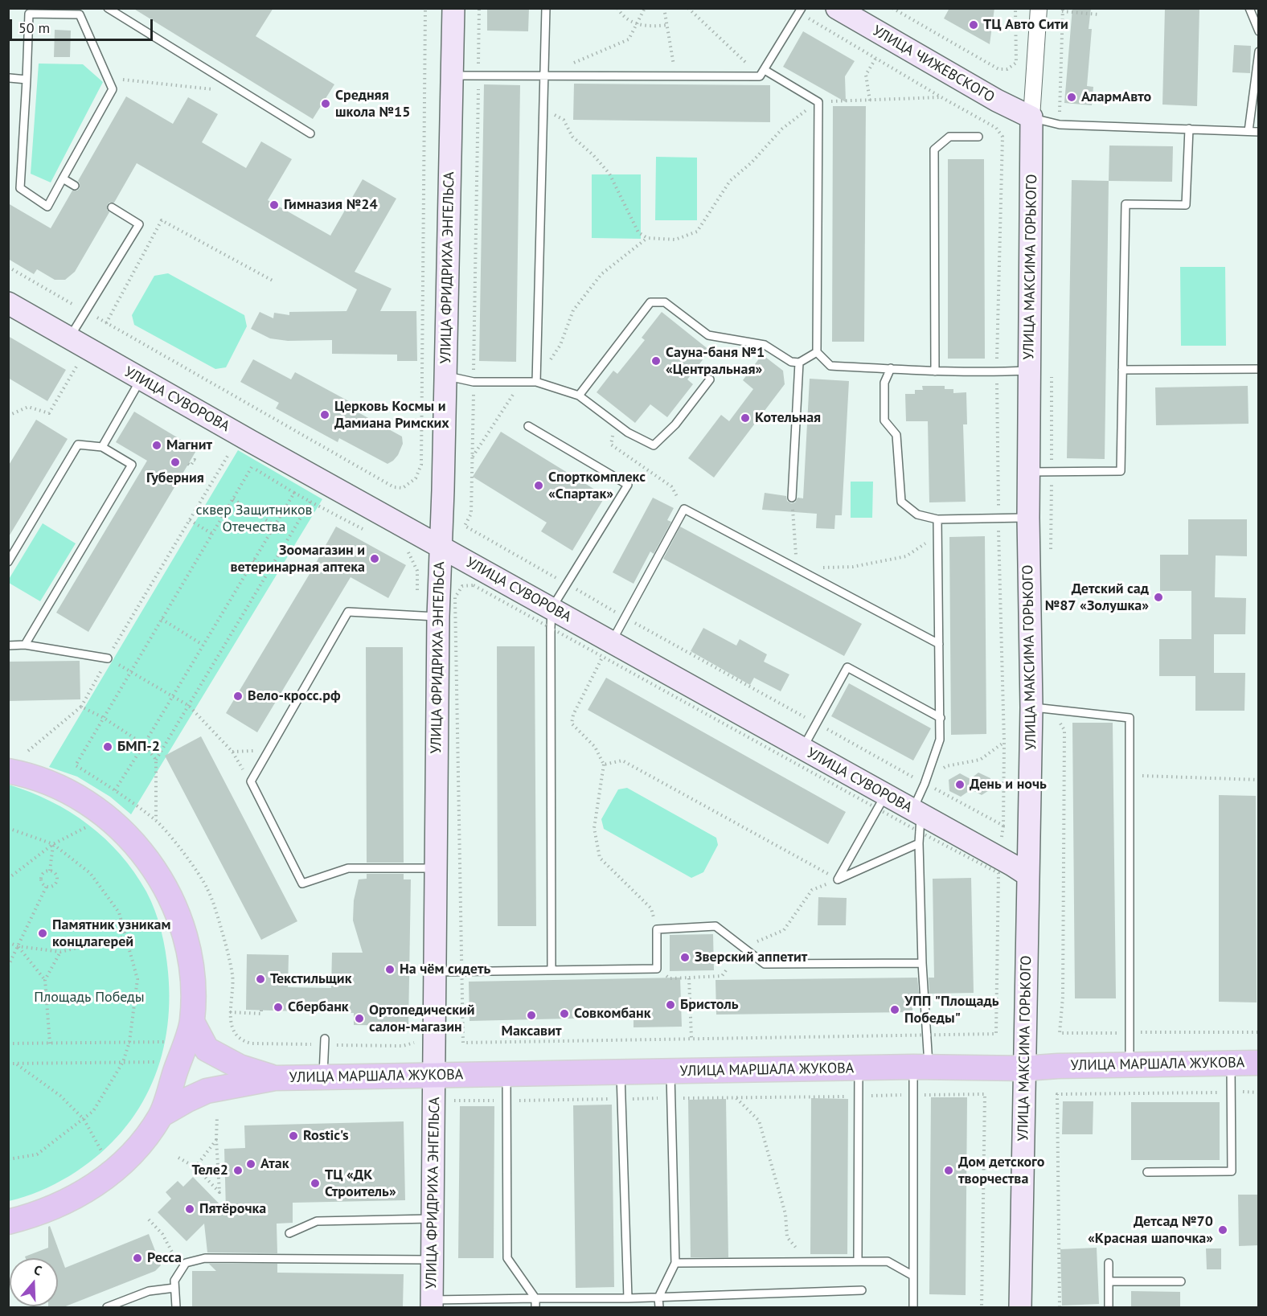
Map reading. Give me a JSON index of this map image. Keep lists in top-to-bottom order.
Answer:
{
  "streets": {
    "main road": ["УЛИЦА МАРШАЛА ЖУКОВА"],
    "street": [
      "УЛИЦА ЧИЖЕВСКОГО",
      "УЛИЦА МАКСИМА ГОРЬКОГО",
      "УЛИЦА ФРИДРИХА ЭНГЕЛЬСА",
      "УЛИЦА СУВОРОВА"
    ]
  },
  "crossings": [
    ["УЛИЦА ЧИЖЕВСКОГО", "УЛИЦА МАКСИМА ГОРЬКОГО"],
    ["УЛИЦА МАКСИМА ГОРЬКОГО", "УЛИЦА СУВОРОВА"],
    ["УЛИЦА МАКСИМА ГОРЬКОГО", "УЛИЦА МАРШАЛА ЖУКОВА"],
    ["УЛИЦА ФРИДРИХА ЭНГЕЛЬСА", "УЛИЦА СУВОРОВА"],
    ["УЛИЦА ФРИДРИХА ЭНГЕЛЬСА", "УЛИЦА МАРШАЛА ЖУКОВА"]
  ],
  "parks": ["сквер Защитников Отечества", "Площадь Победы"],
  "places": [
    "ТЦ Авто Сити",
    "АлармАвто",
    "Средняя школа №15",
    "Гимназия №24",
    "Сауна-баня №1 «Центральная»",
    "Церковь Космы и Дамиана Римских",
    "Котельная",
    "Магнит",
    "Губерния",
    "Спорткомплекс «Спартак»",
    "Зоомагазин и ветеринарная аптека",
    "Детский сад №87 «Золушка»",
    "Вело-кросс.рф",
    "БМП-2",
    "День и ночь",
    "Памятник узникам концлагерей",
    "Зверский аппетит",
    "На чём сидеть",
    "Текстильщик",
    "Бристоль",
    "Сбербанк",
    "УПП \"Площадь Победы\"",
    "Совкомбанк",
    "Максавит",
    "Ортопедический салон-магазин",
    "Rostic's",
    "Атак",
    "Теле2",
    "Дом детского творчества",
    "ТЦ «ДК Строитель»",
    "Пятёрочка",
    "Детсад №70 «Красная шапочка»",
    "Ресса"
  ],
  "scale_bar": "50 m",
  "north": "top"
}
